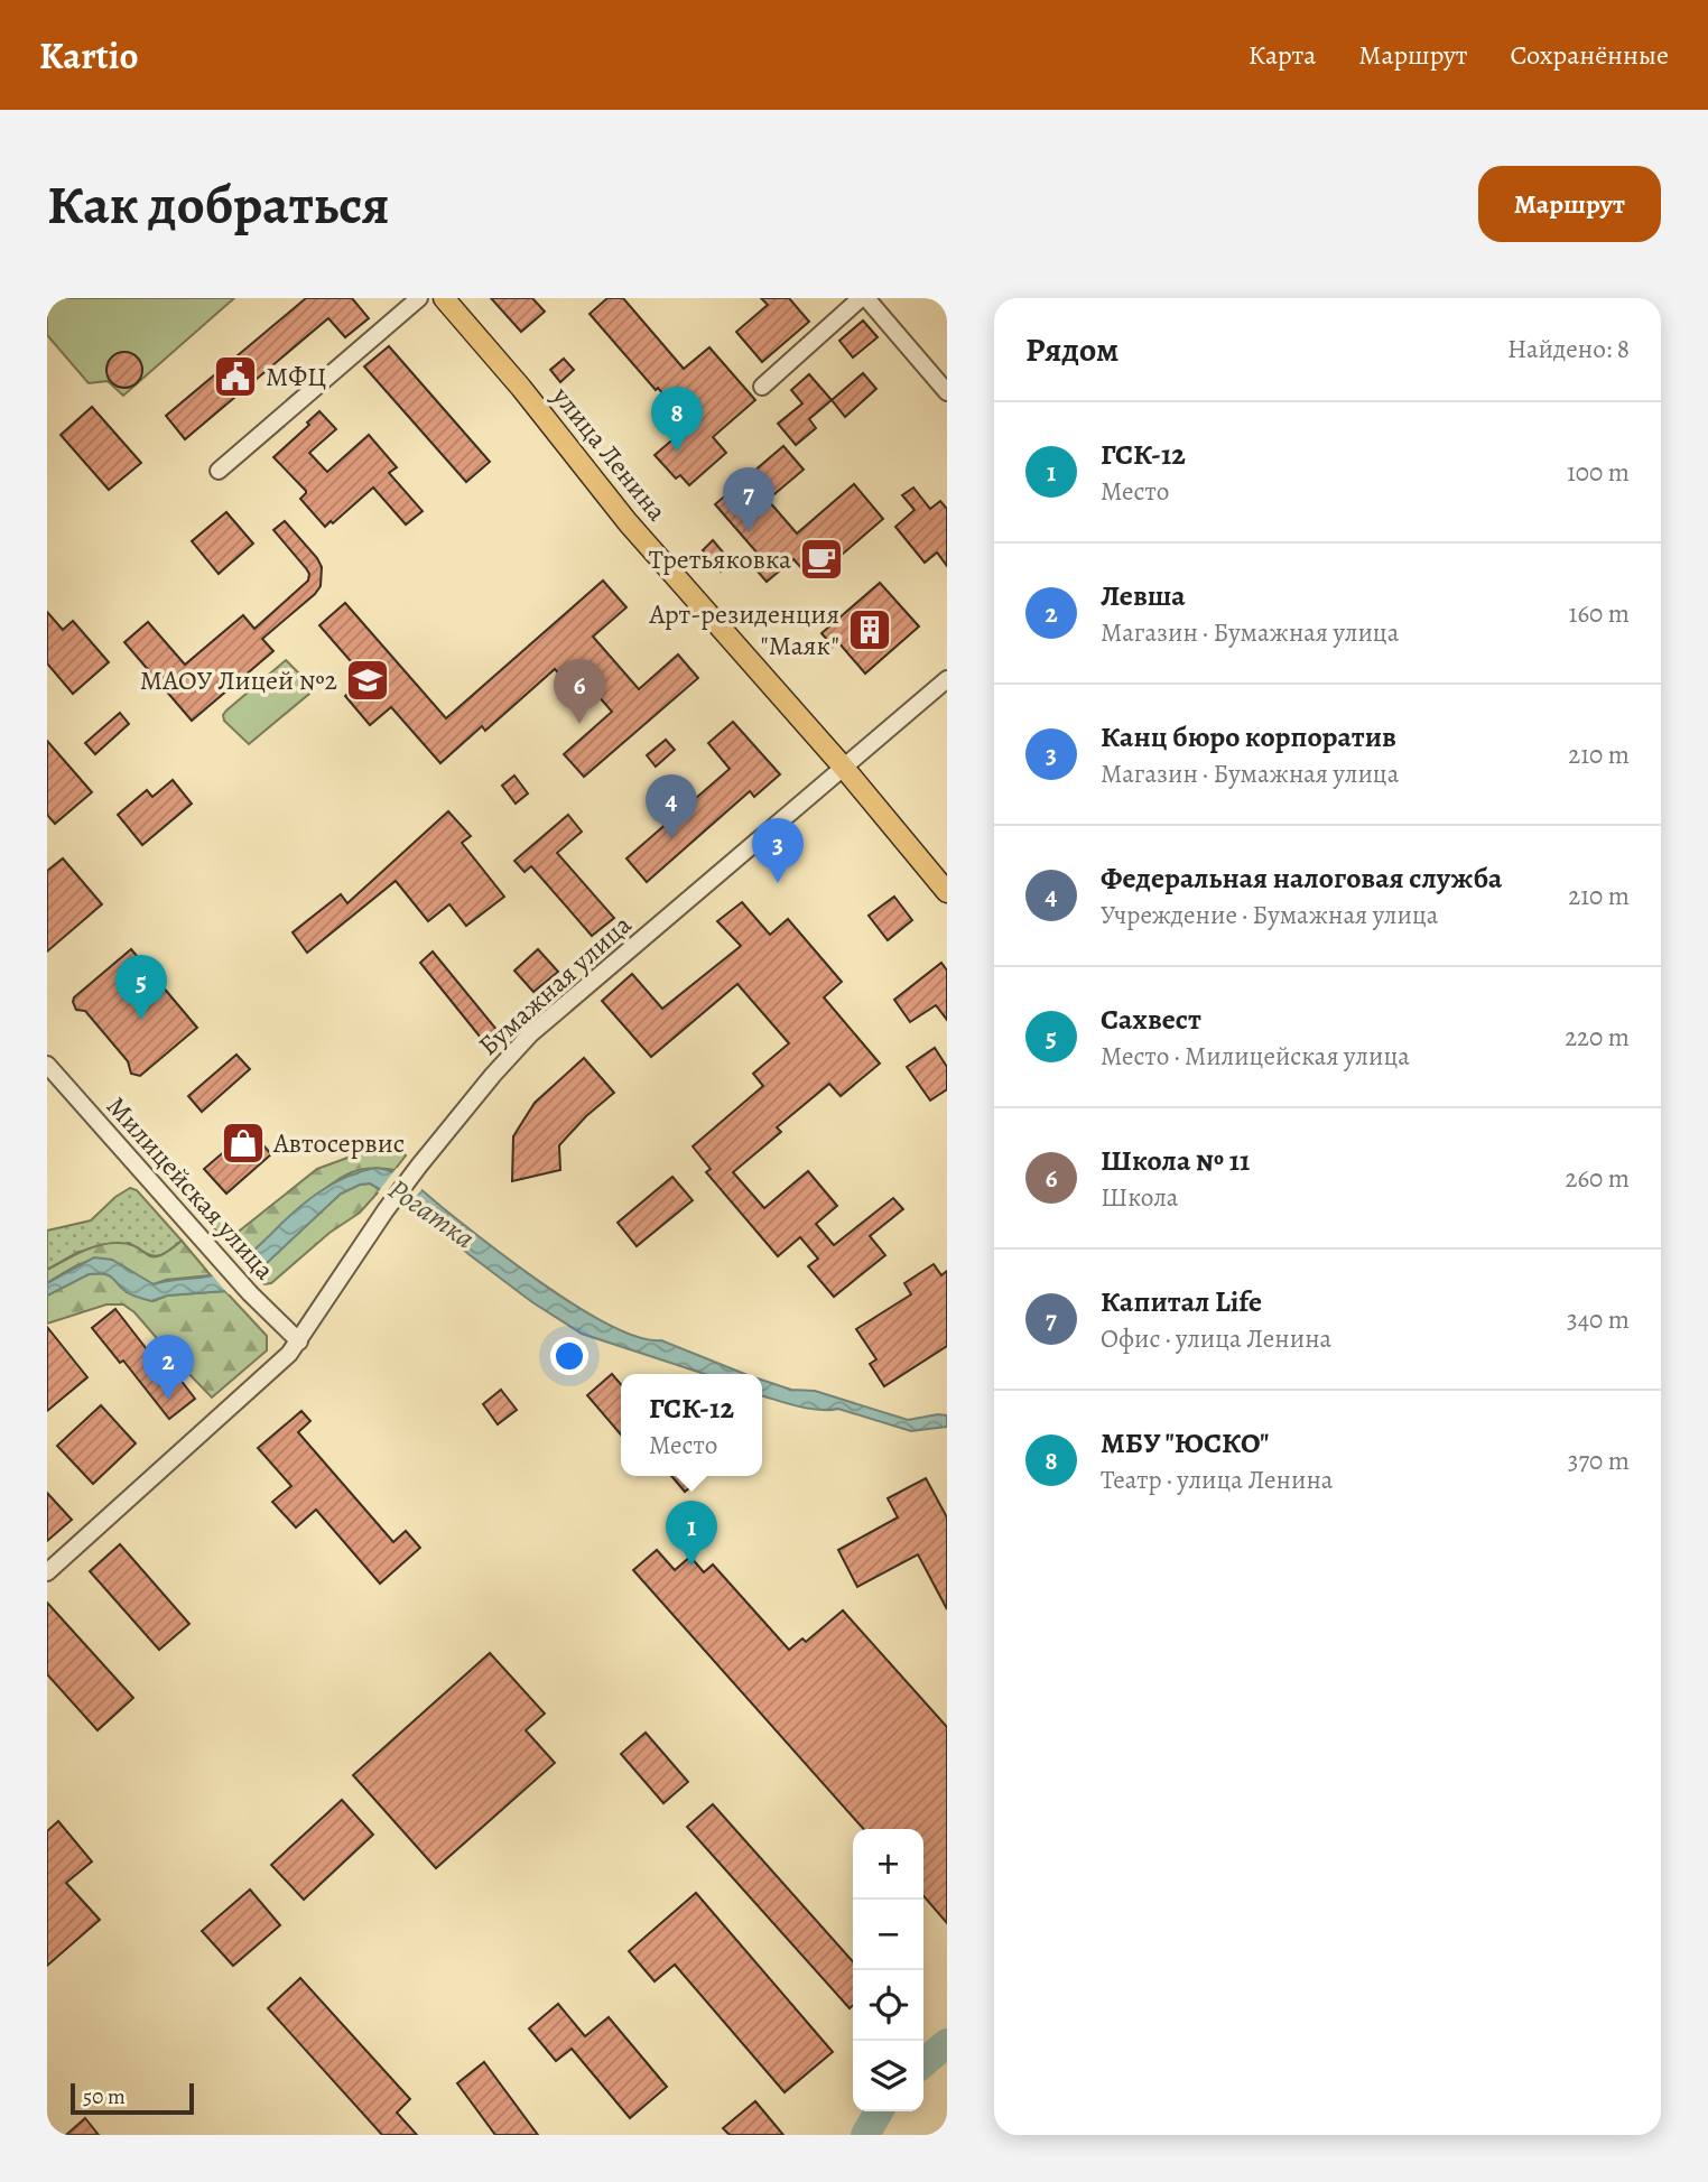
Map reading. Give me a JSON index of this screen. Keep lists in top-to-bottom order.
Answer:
{
  "streets": {
    "main road": ["улица Ленина"],
    "street": ["Бумажная улица", "Милицейская улица"]
  },
  "crossings": [
    ["улица Ленина", "Бумажная улица"],
    ["Бумажная улица", "Милицейская улица"]
  ],
  "water": ["Рогатка"],
  "places": {
    "public building": ["МФЦ"],
    "cafe": ["Третьяковка"],
    "building": ["Арт-резиденция \"Маяк\""],
    "school or university": ["МАОУ Лицей №2"],
    "shop": ["Автосервис"]
  },
  "scale_bar": "50 m",
  "page": {
    "header": "Kartio",
    "nav": ["Карта", "Маршрут", "Сохранённые"],
    "buttons": "Маршрут",
    "title": "Как добраться",
    "heading": ["Рядом", "Найдено: 8"],
    "pins": [
      "8",
      "7",
      "6",
      "4",
      "3",
      "5",
      "2",
      "1"
    ],
    "list": [
      {
        "mark": "1",
        "name": "ГСК-12",
        "note": "Место",
        "value": "100 m"
      },
      {
        "mark": "2",
        "name": "Левша",
        "note": "Магазин · Бумажная улица",
        "value": "160 m"
      },
      {
        "mark": "3",
        "name": "Канц бюро корпоратив",
        "note": "Магазин · Бумажная улица",
        "value": "210 m"
      },
      {
        "mark": "4",
        "name": "Федеральная налоговая служба",
        "note": "Учреждение · Бумажная улица",
        "value": "210 m"
      },
      {
        "mark": "5",
        "name": "Сахвест",
        "note": "Место · Милицейская улица",
        "value": "220 m"
      },
      {
        "mark": "6",
        "name": "Школа № 11",
        "note": "Школа",
        "value": "260 m"
      },
      {
        "mark": "7",
        "name": "Капитал Life",
        "note": "Офис · улица Ленина",
        "value": "340 m"
      },
      {
        "mark": "8",
        "name": "МБУ \"ЮСКО\"",
        "note": "Театр · улица Ленина",
        "value": "370 m"
      }
    ],
    "popup": ["ГСК-12", "Место"],
    "map_buttons": ["+", "−"],
    "scale": "50 m"
  }
}
